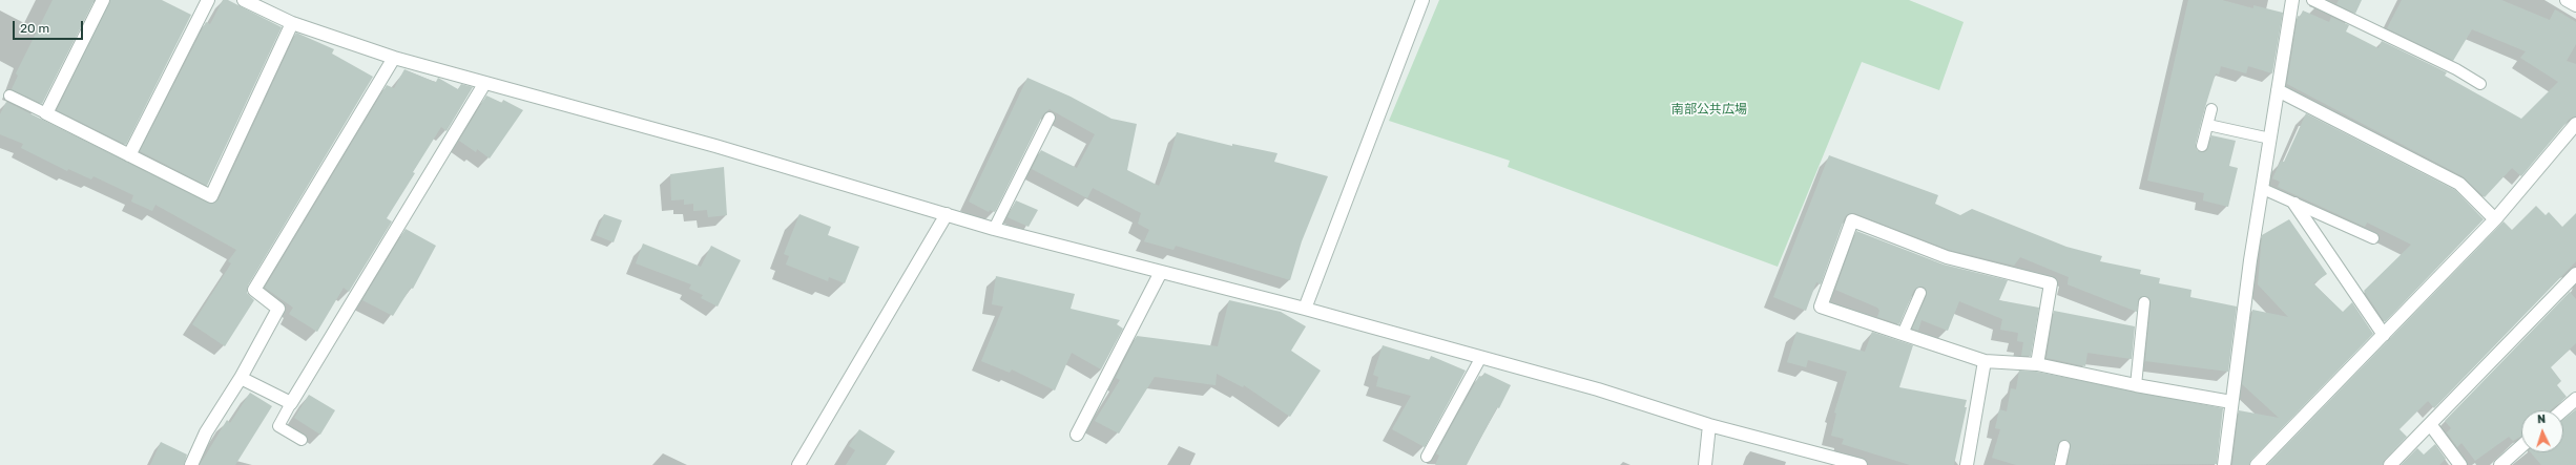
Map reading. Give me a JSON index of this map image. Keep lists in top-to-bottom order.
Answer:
{
  "parks": ["南部公共広場"],
  "scale_bar": "20 m",
  "north": "top"
}
